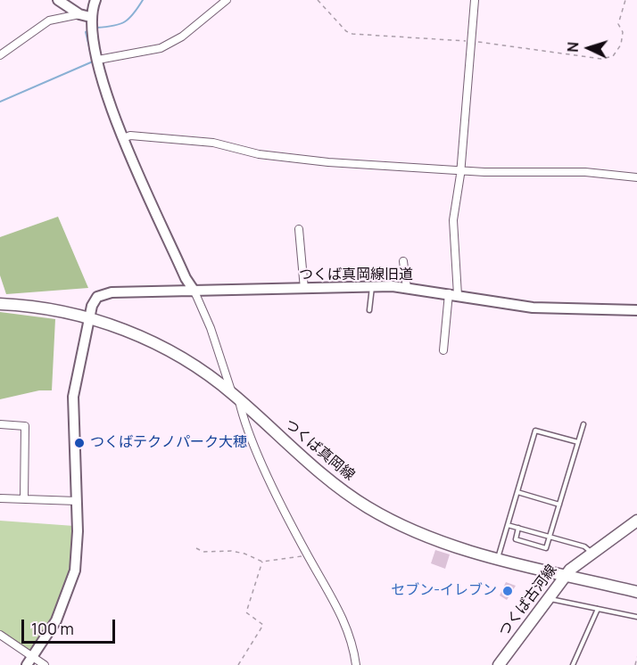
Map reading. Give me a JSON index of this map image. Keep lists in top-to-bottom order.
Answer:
{
  "streets": {
    "main road": ["つくば真岡線", "つくば古河線"],
    "street": ["つくば真岡線旧道"]
  },
  "crossings": [
    ["つくば真岡線旧道", "つくば真岡線"],
    ["つくば真岡線", "つくば古河線"]
  ],
  "places": ["つくばテクノパーク大穂", "セブン-イレブン"],
  "scale_bar": "100 m",
  "north": "left"
}
